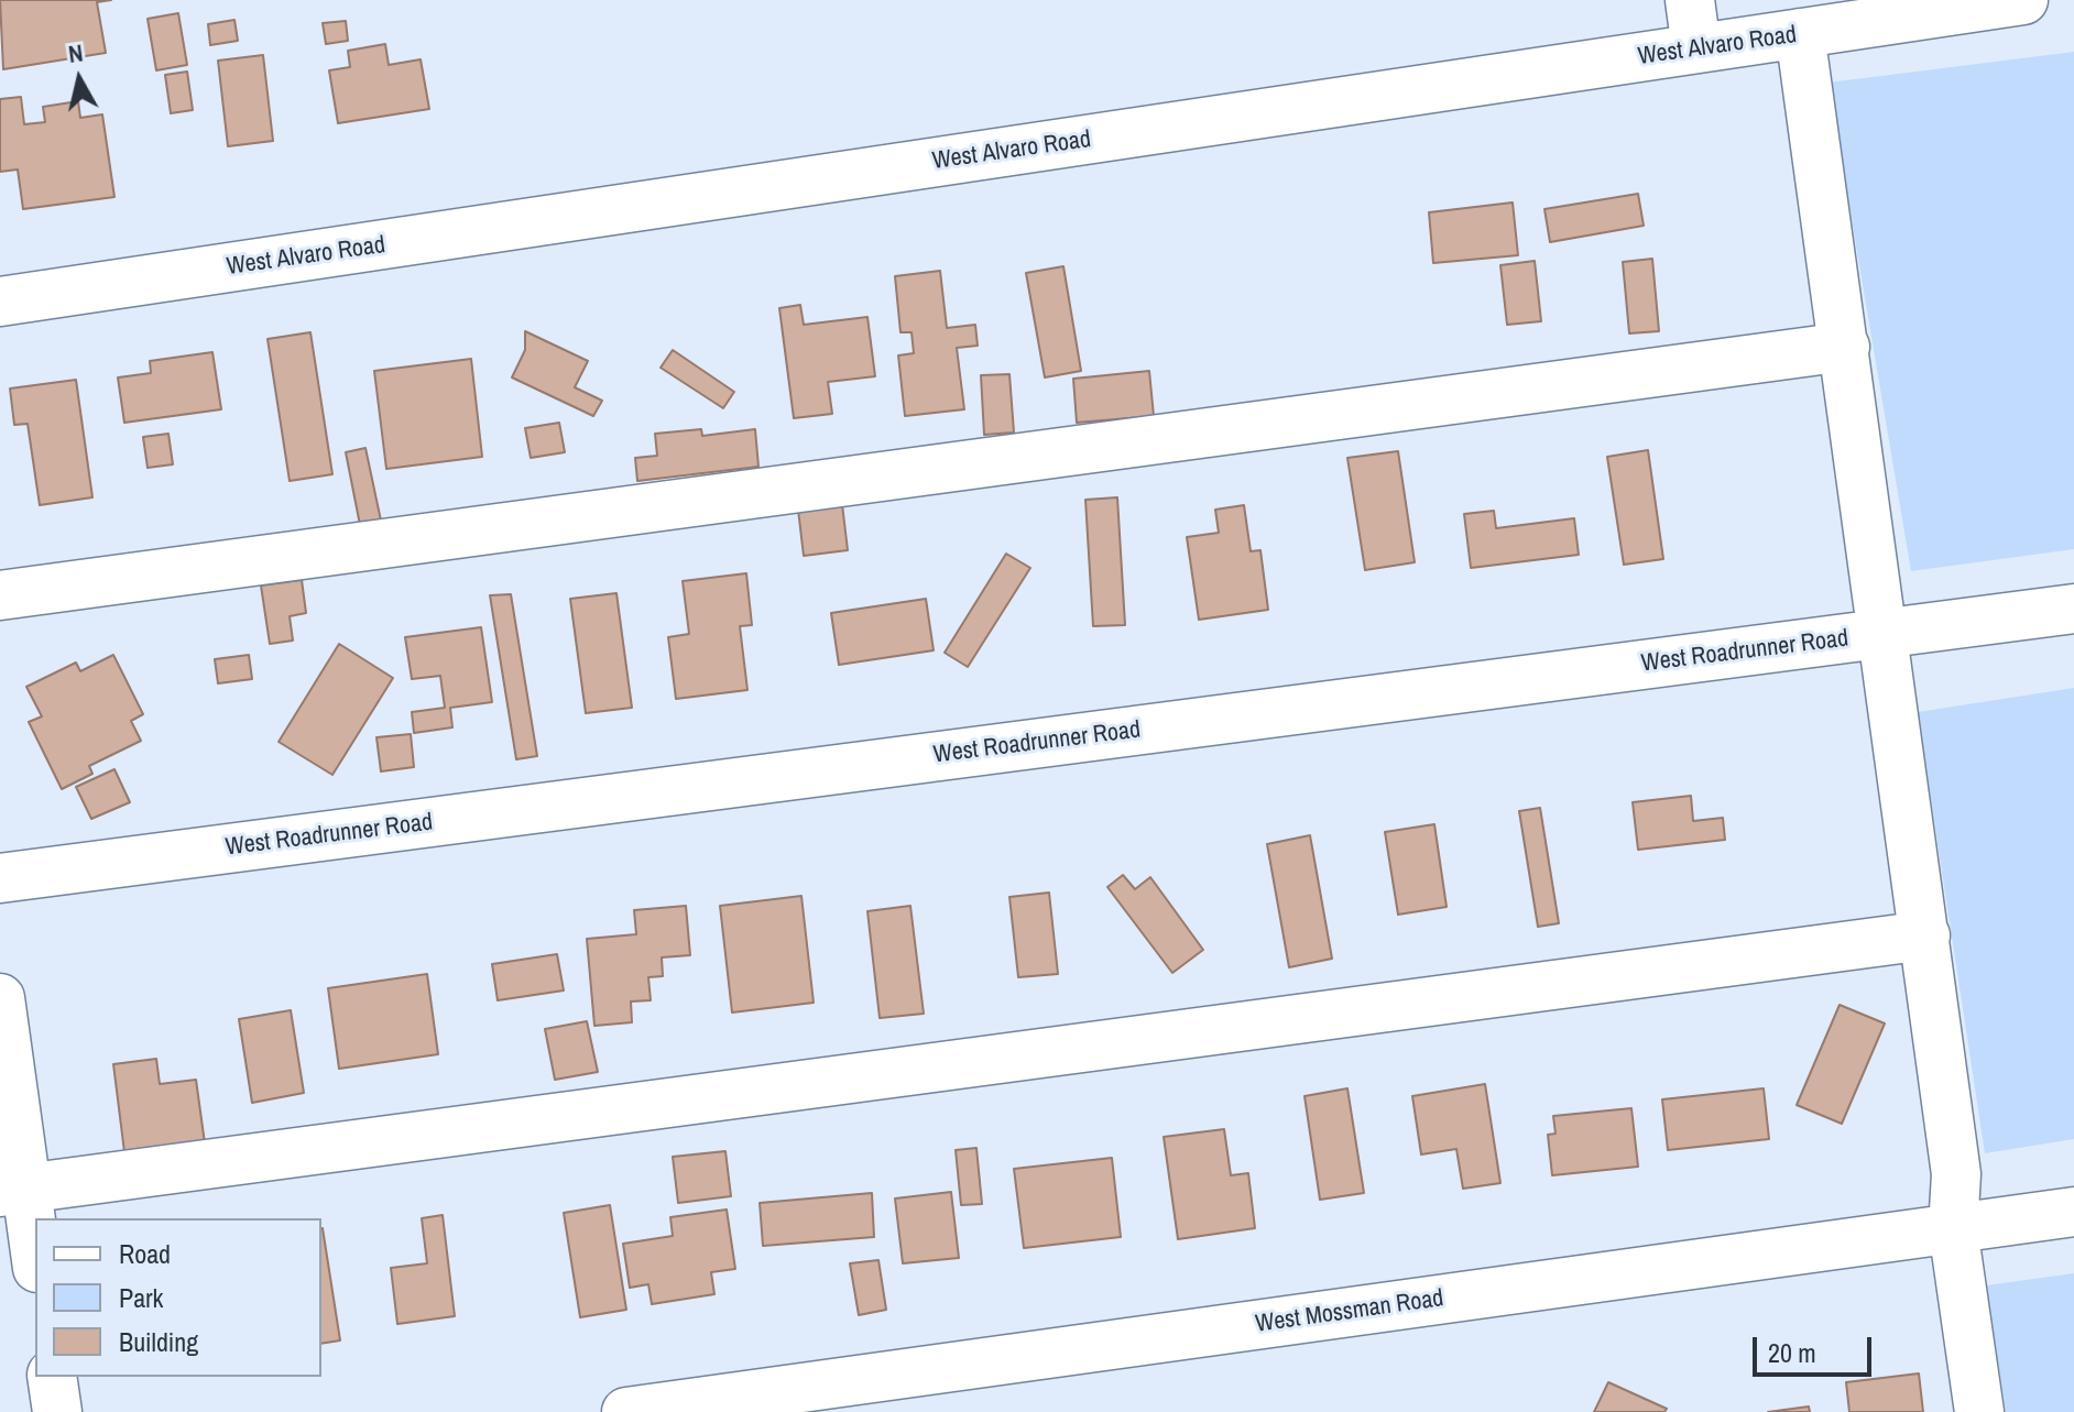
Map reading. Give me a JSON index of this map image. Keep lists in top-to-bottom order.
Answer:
{
  "streets": {
    "street": ["West Alvaro Road", "West Roadrunner Road", "West Mossman Road"]
  },
  "legend": ["Road", "Park", "Building"],
  "scale_bar": "20 m",
  "north": "top"
}
